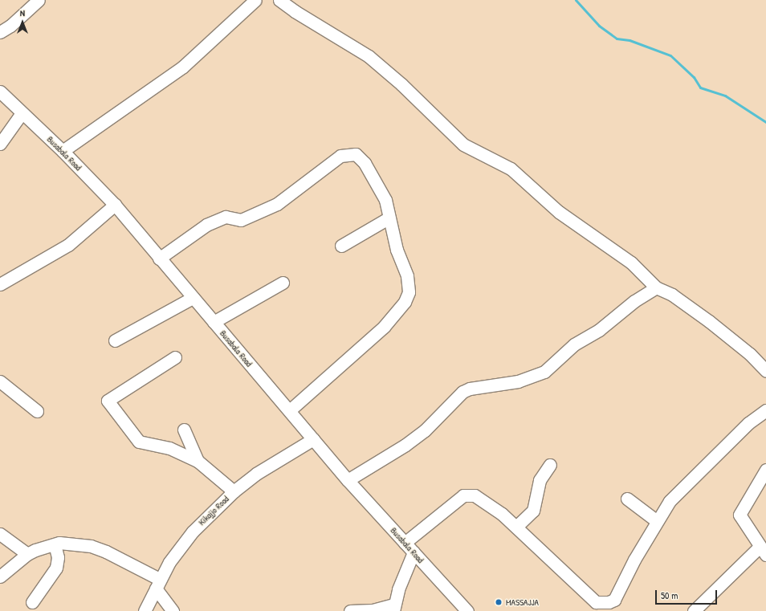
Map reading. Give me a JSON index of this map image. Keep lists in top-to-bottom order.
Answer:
{
  "streets": {
    "street": ["Busabala Road", "Kikajjo Road"]
  },
  "crossings": [
    ["Busabala Road", "Kikajjo Road"]
  ],
  "places": ["MASSAJJA"],
  "scale_bar": "50 m",
  "north": "top"
}
